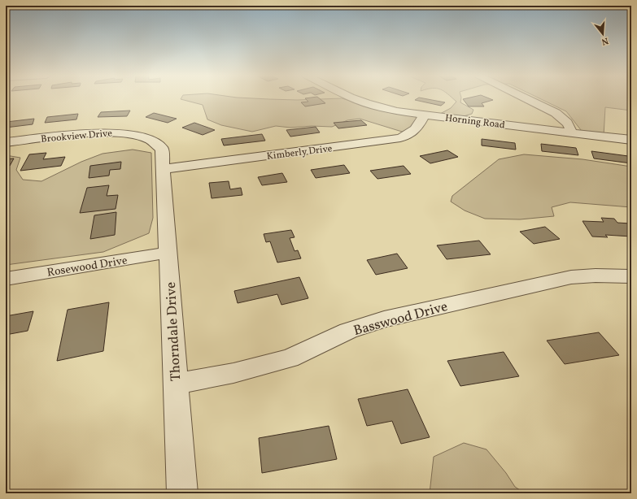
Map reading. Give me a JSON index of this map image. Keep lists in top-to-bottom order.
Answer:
{
  "streets": {
    "street": [
      "Horning Road",
      "Brookview Drive",
      "Kimberly Drive",
      "Rosewood Drive",
      "Basswood Drive",
      "Thorndale Drive"
    ]
  },
  "crossings": [
    ["Horning Road", "Kimberly Drive"],
    ["Brookview Drive", "Kimberly Drive"],
    ["Brookview Drive", "Thorndale Drive"],
    ["Kimberly Drive", "Thorndale Drive"],
    ["Rosewood Drive", "Thorndale Drive"],
    ["Basswood Drive", "Thorndale Drive"]
  ],
  "north": "bottom"
}
